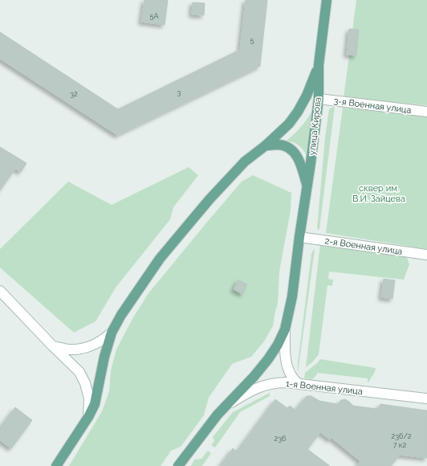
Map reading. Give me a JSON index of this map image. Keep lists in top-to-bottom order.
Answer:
{
  "streets": {
    "main road": ["улица Кирова"],
    "street": ["3-я Военная улица", "2-я Военная улица", "1-я Военная улица"]
  },
  "crossings": [
    ["3-я Военная улица", "улица Кирова"],
    ["улица Кирова", "2-я Военная улица"],
    ["улица Кирова", "1-я Военная улица"]
  ],
  "parks": ["сквер им. В.И. Зайцева"],
  "house_numbers": [
    "5А",
    "5",
    "3",
    "32",
    "236/2",
    "236",
    "7 к2"
  ]
}
